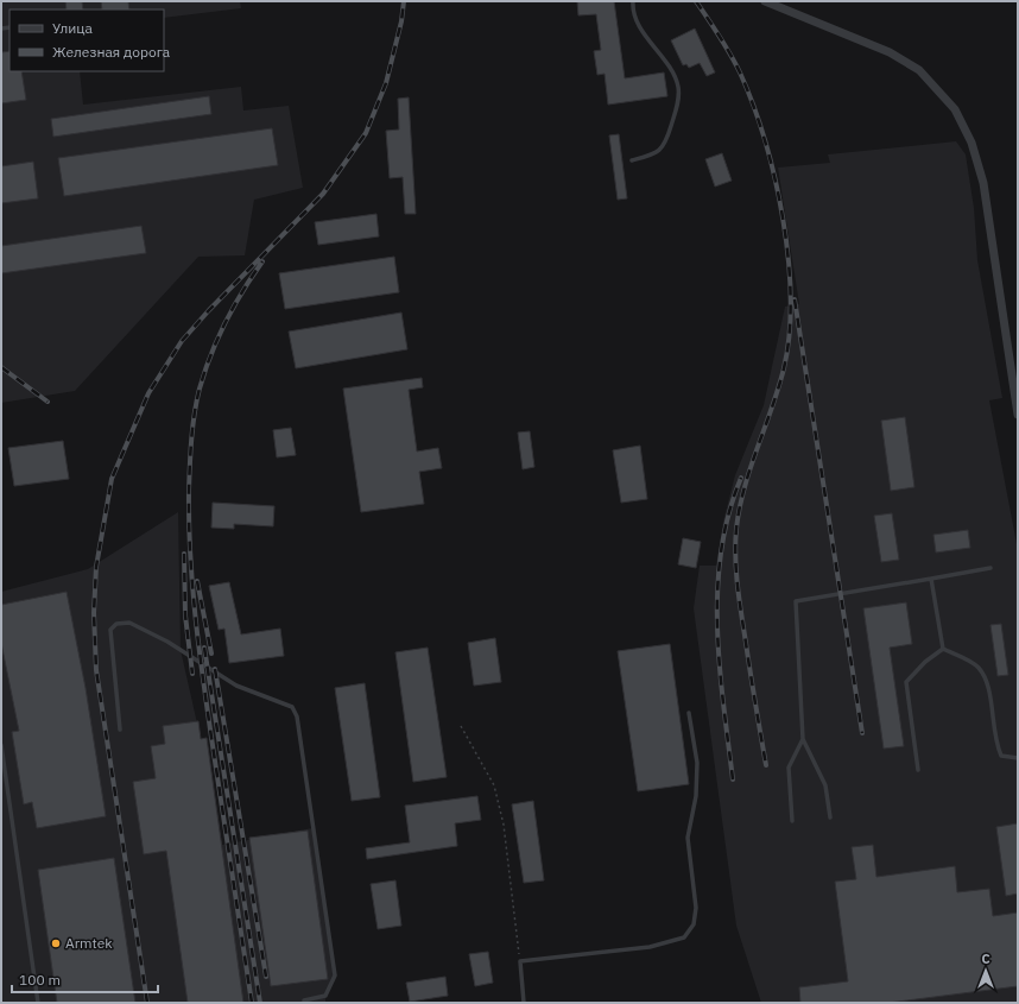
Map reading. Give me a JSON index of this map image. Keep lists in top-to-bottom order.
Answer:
{
  "places": ["Armtek"],
  "legend": ["Улица", "Железная дорога"],
  "scale_bar": "100 m",
  "north": "top"
}
